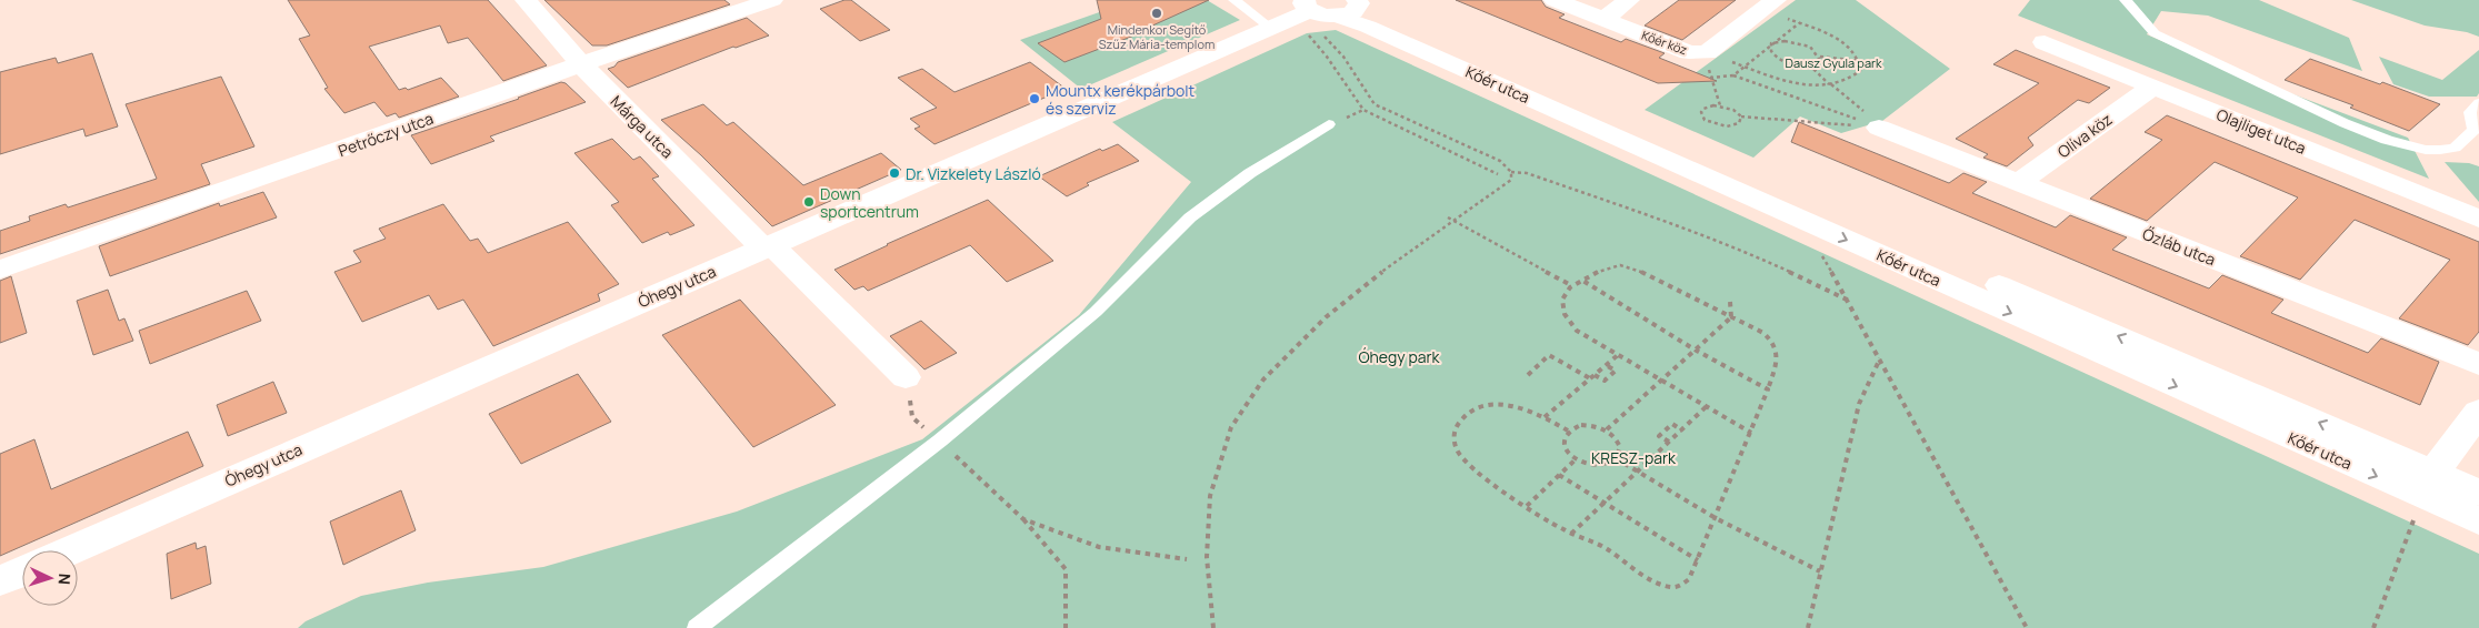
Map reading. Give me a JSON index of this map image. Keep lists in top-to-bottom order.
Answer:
{
  "streets": {
    "street": [
      "Kőér köz",
      "Kőér utca",
      "Márga utca",
      "Olajliget utca",
      "Petrőczy utca",
      "Olíva köz",
      "Őzláb utca",
      "Óhegy utca"
    ]
  },
  "crossings": [
    ["Márga utca", "Petrőczy utca"],
    ["Márga utca", "Óhegy utca"],
    ["Olajliget utca", "Olíva köz"],
    ["Olíva köz", "Őzláb utca"]
  ],
  "parks": ["Dausz Gyula park", "Óhegy park", "KRESZ-park"],
  "places": [
    "Mindenkor Segítő Szűz Mária-templom",
    "Mountx kerékpárbolt és szerviz",
    "Dr. Vizkelety László",
    "Down sportcentrum"
  ],
  "north": "right"
}
